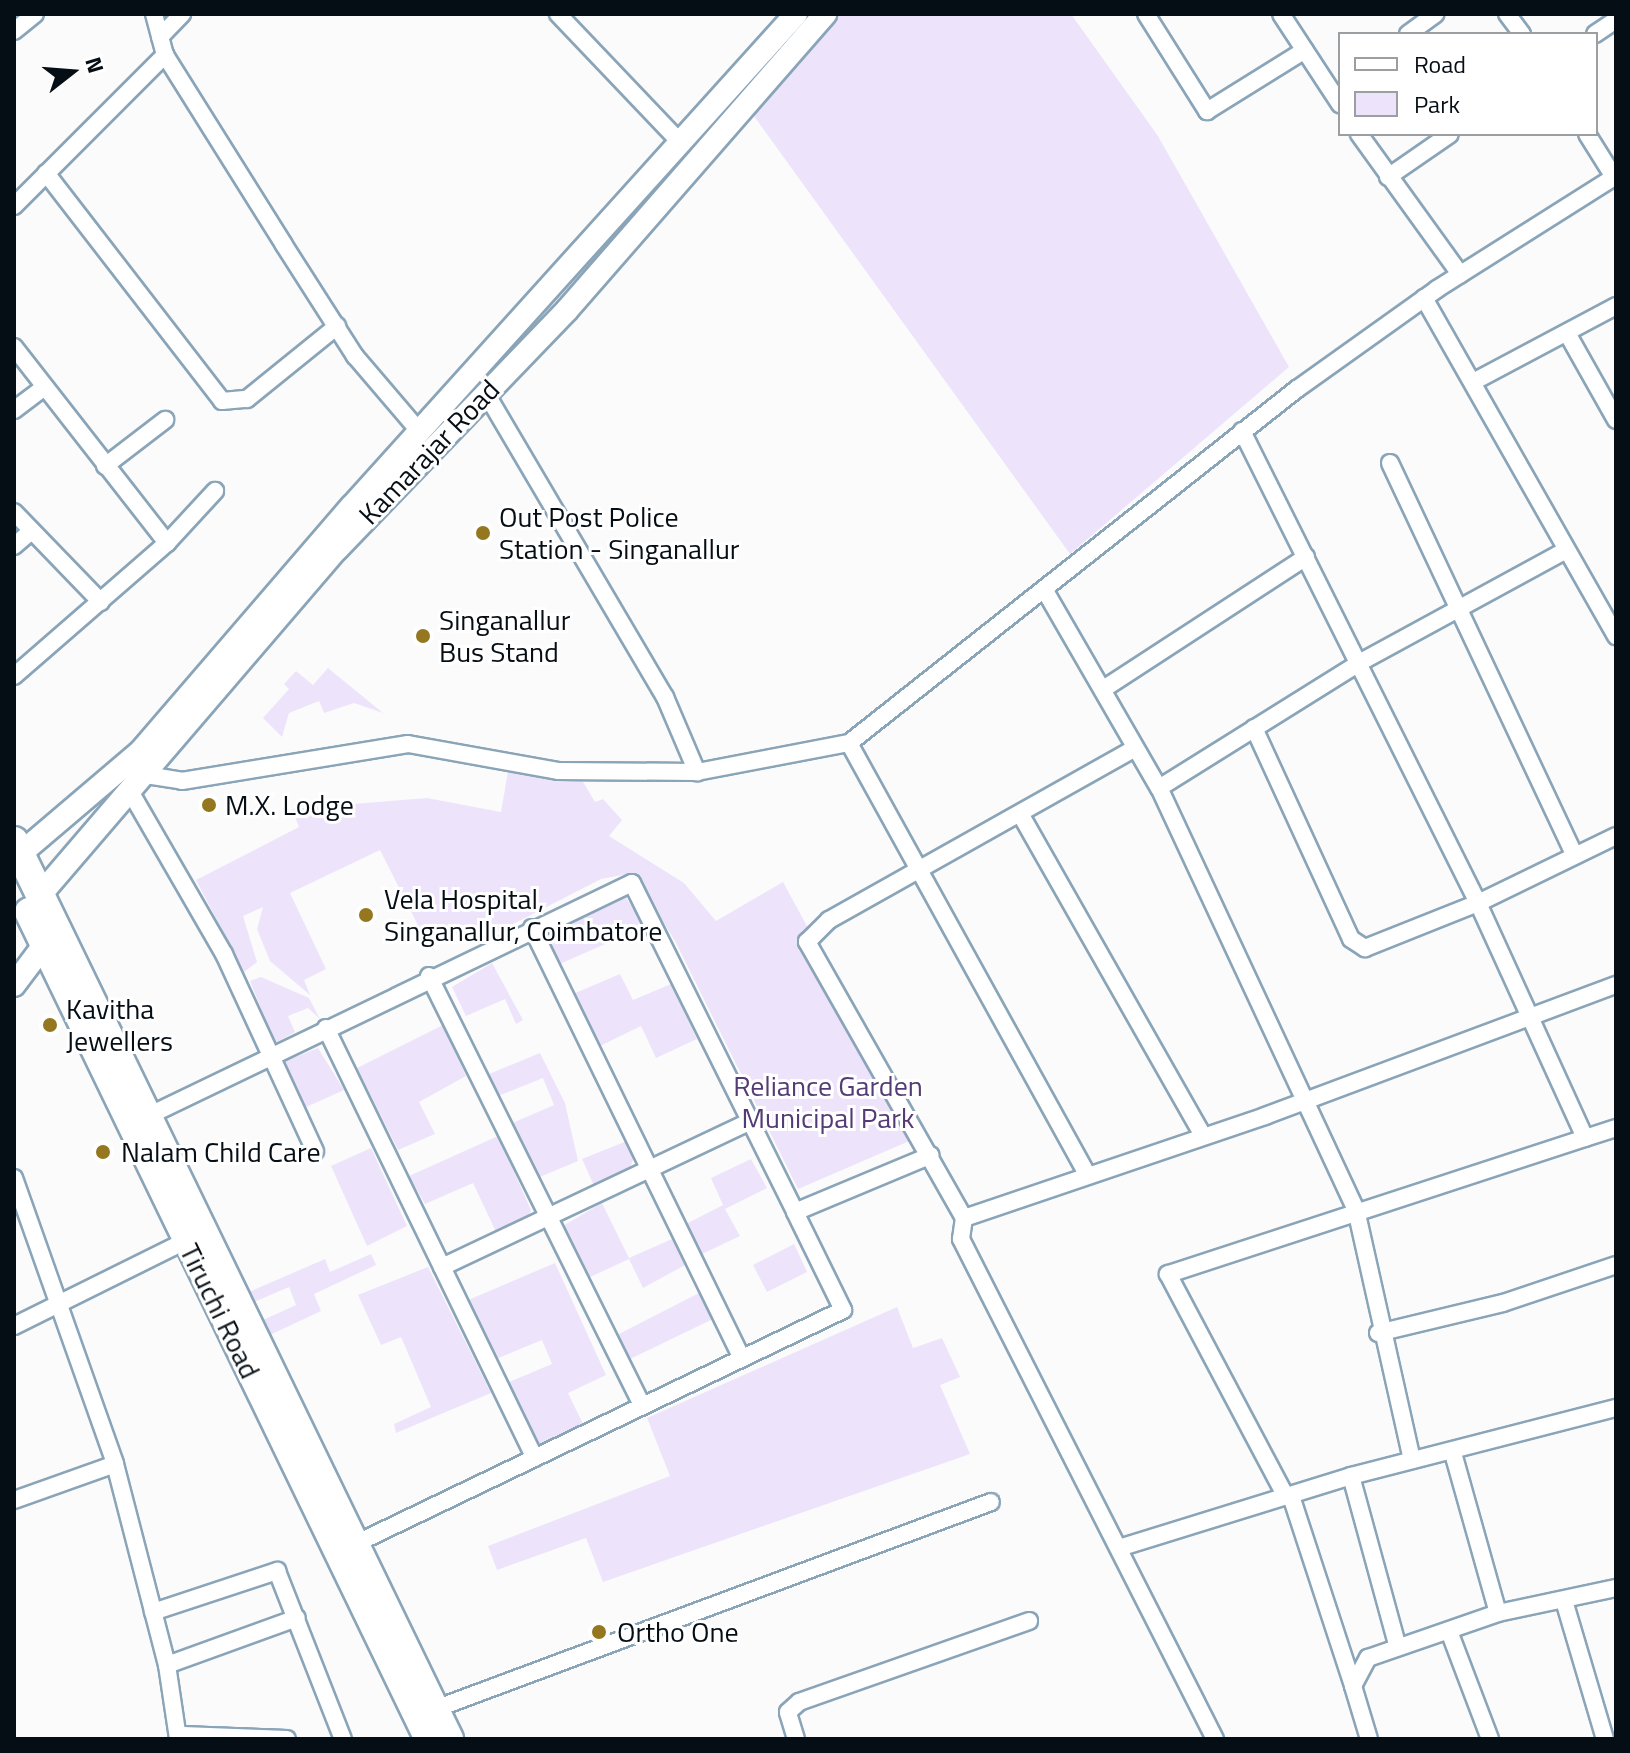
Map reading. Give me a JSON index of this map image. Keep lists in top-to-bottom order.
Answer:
{
  "streets": {
    "highway": ["Tiruchi Road"],
    "main road": ["Kamarajar Road"]
  },
  "parks": ["Reliance Garden Municipal Park"],
  "places": [
    "Out Post Police Station - Singanallur",
    "Singanallur Bus Stand",
    "M.X. Lodge",
    "Vela Hospital, Singanallur, Coimbatore",
    "Kavitha Jewellers",
    "Nalam Child Care",
    "Ortho One"
  ],
  "legend": ["Road", "Park"],
  "north": "right"
}
